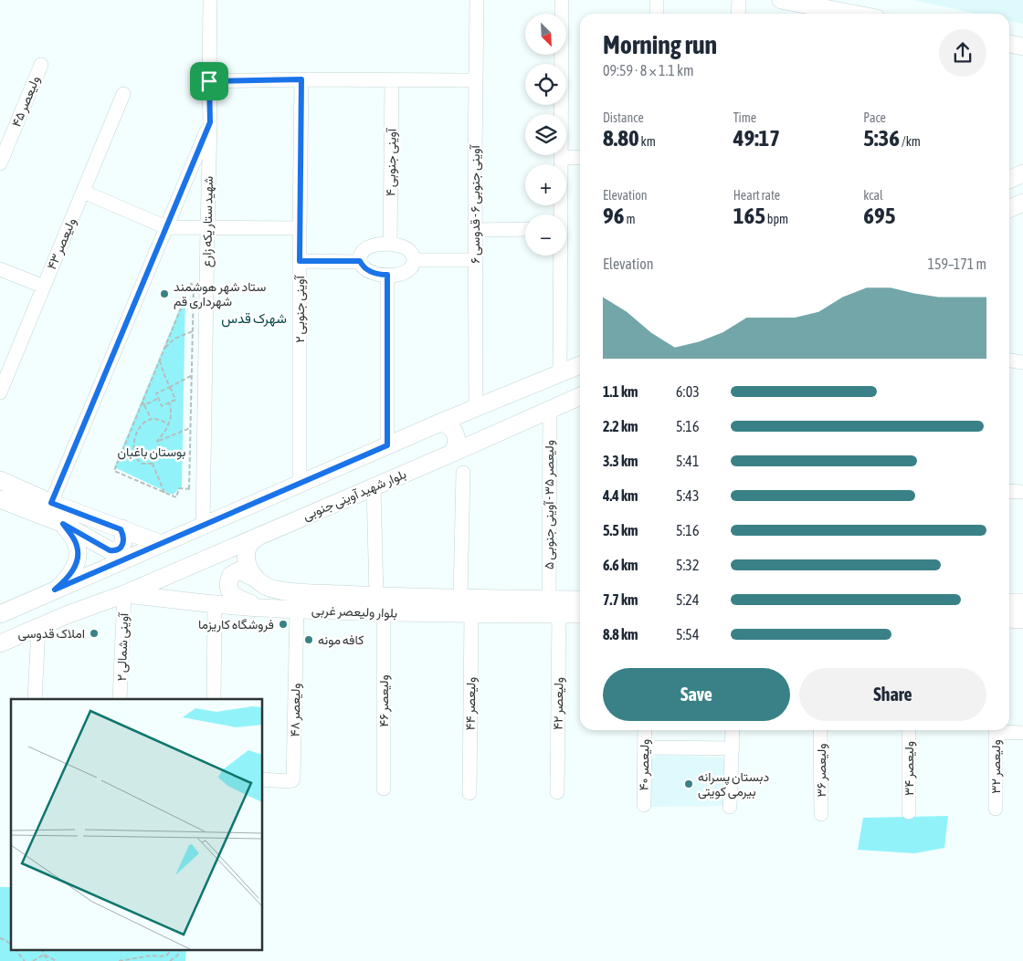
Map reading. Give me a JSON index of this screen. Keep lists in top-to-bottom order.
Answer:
{
  "streets": {
    "main road": ["بلوار شهید آوینی جنوبی", "بلوار ولیعصر غربی"],
    "street": [
      "ولیعصر ۴۵",
      "آوینی جنوبی ۴",
      "آوینی جنوبی ۶ - قدوسی ۶",
      "شهید ستار یکه زارع",
      "ولیعصر ۴۳",
      "آوینی جنوبی ۲",
      "ولیعصر ۳۵ - آوینی جنوبی ۵",
      "آوینی شمالی ۲",
      "ولیعصر ۴۶",
      "ولیعصر ۴۴",
      "ولیعصر ۴۲",
      "ولیعصر ۴۸",
      "ولیعصر ۴۰",
      "ولیعصر ۳۲",
      "ولیعصر ۳۴",
      "ولیعصر ۳۶"
    ]
  },
  "crossings": [
    ["بلوار شهید آوینی جنوبی", "ولیعصر ۳۵ - آوینی جنوبی ۵"],
    ["بلوار شهید آوینی جنوبی", "بلوار ولیعصر غربی"],
    ["بلوار شهید آوینی جنوبی", "آوینی شمالی ۲"],
    ["ولیعصر ۳۵ - آوینی جنوبی ۵", "بلوار ولیعصر غربی"],
    ["بلوار ولیعصر غربی", "آوینی شمالی ۲"],
    ["بلوار ولیعصر غربی", "ولیعصر ۴۶"],
    ["بلوار ولیعصر غربی", "ولیعصر ۴۴"],
    ["بلوار ولیعصر غربی", "ولیعصر ۴۲"],
    ["بلوار ولیعصر غربی", "ولیعصر ۴۸"]
  ],
  "districts": ["شهرک قدس"],
  "parks": ["بوستان باغبان"],
  "places": [
    "ستاد شهر هوشمند شهرداری قم",
    "فروشگاه کاریزما",
    "املاک قدوسی",
    "کافه مونه",
    "دبستان پسرانه بیرمی کویتی"
  ],
  "north": "bottom right",
  "page": {
    "map_buttons": ["+", "−"],
    "heading": ["Morning run", "09:59 · 8 × 1.1 km"],
    "stats": [
      ["Distance", "8.80 km"],
      ["Time", "49:17"],
      ["Pace", "5:36 /km"],
      ["Elevation", "96 m"],
      ["Heart rate", "165 bpm"],
      ["kcal", "695"]
    ],
    "chart": ["Elevation", "159–171 m"],
    "list": [
      {
        "name": "1.1 km",
        "note": "6:03"
      },
      {
        "name": "2.2 km",
        "note": "5:16"
      },
      {
        "name": "3.3 km",
        "note": "5:41"
      },
      {
        "name": "4.4 km",
        "note": "5:43"
      },
      {
        "name": "5.5 km",
        "note": "5:16"
      },
      {
        "name": "6.6 km",
        "note": "5:32"
      },
      {
        "name": "7.7 km",
        "note": "5:24"
      },
      {
        "name": "8.8 km",
        "note": "5:54"
      }
    ],
    "buttons": ["Save", "Share"]
  }
}
